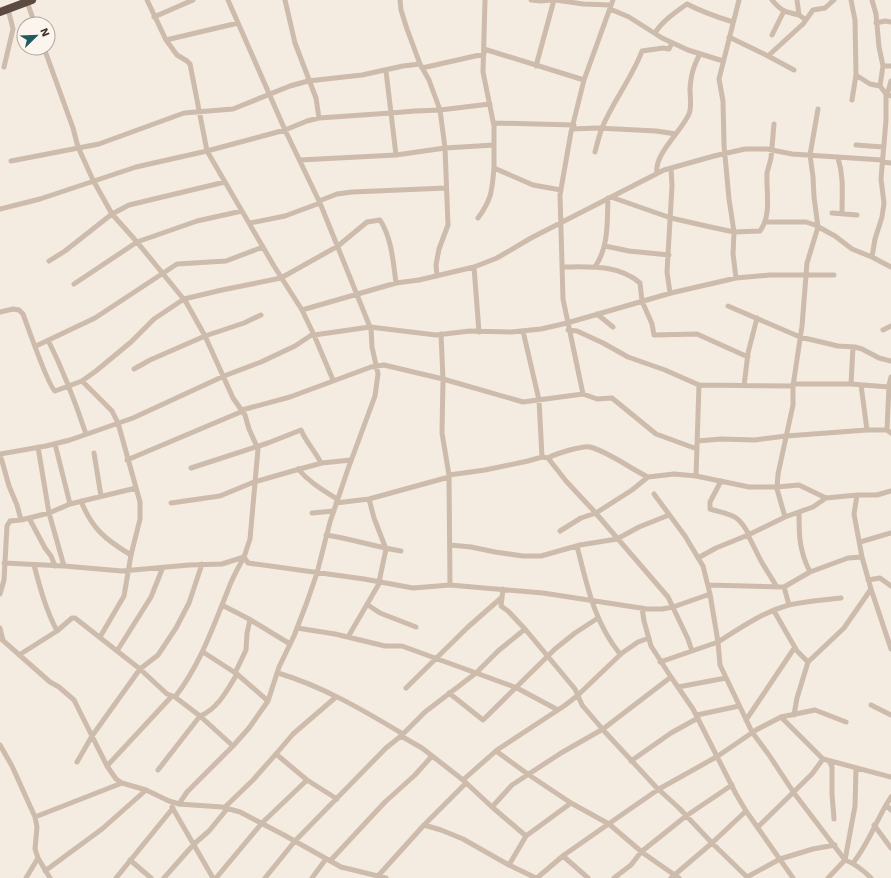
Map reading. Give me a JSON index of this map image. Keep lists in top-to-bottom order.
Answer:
{
  "north": "top right"
}
